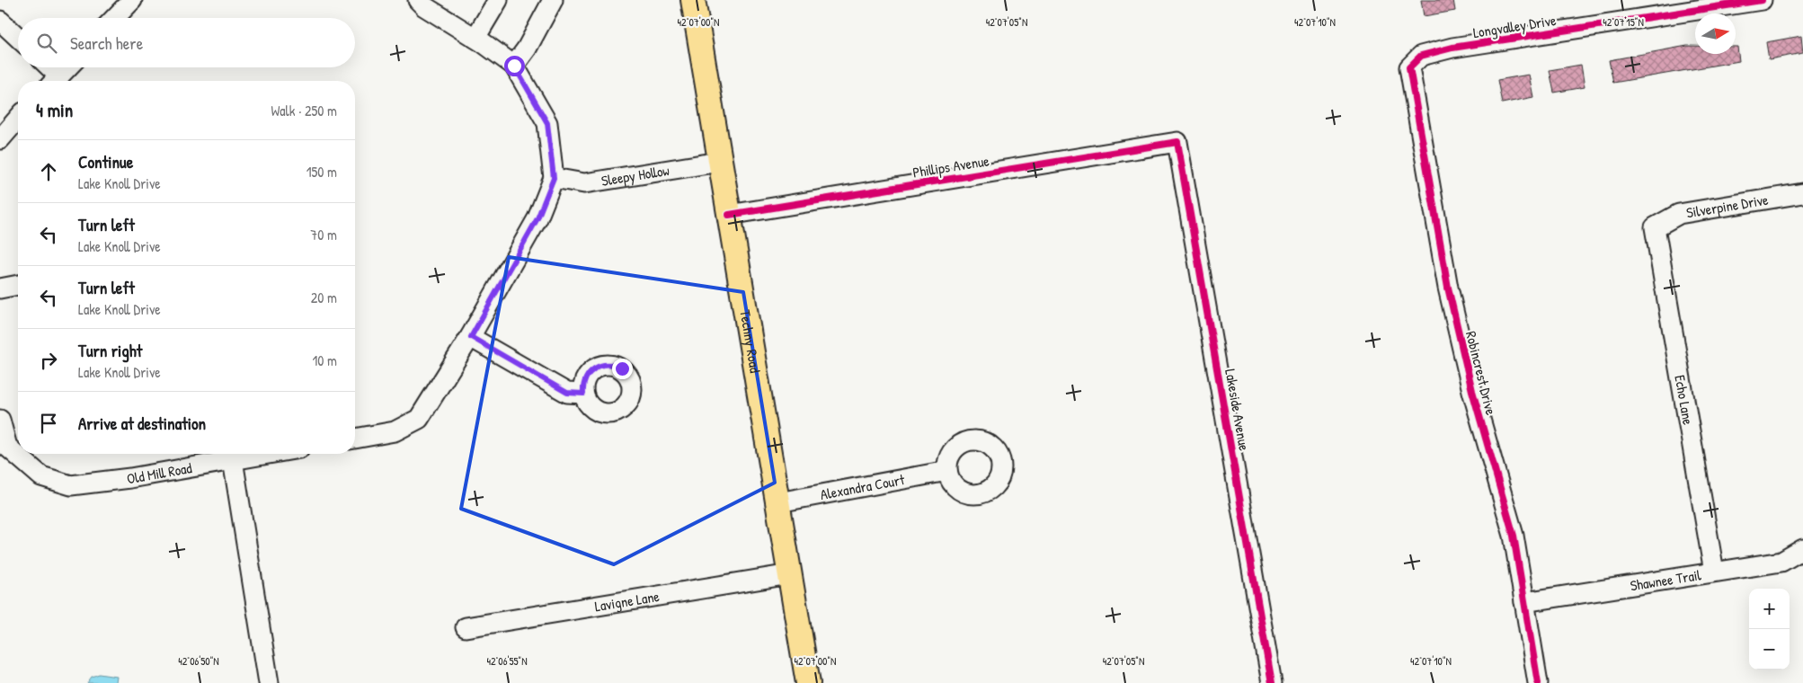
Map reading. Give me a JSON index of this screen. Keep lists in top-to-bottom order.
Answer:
{
  "streets": {
    "main road": ["Techny Road"],
    "street": [
      "Longvalley Drive",
      "Phillips Avenue",
      "Sleepy Hollow",
      "Silverpine Drive",
      "Robincrest Drive",
      "Echo Lane",
      "Lakeside Avenue",
      "Old Mill Road",
      "Alexandra Court",
      "Shawnee Trail",
      "Lavigne Lane"
    ]
  },
  "crossings": [
    ["Longvalley Drive", "Robincrest Drive"],
    ["Phillips Avenue", "Techny Road"],
    ["Phillips Avenue", "Lakeside Avenue"],
    ["Sleepy Hollow", "Techny Road"],
    ["Silverpine Drive", "Echo Lane"],
    ["Techny Road", "Alexandra Court"],
    ["Techny Road", "Lavigne Lane"],
    ["Robincrest Drive", "Shawnee Trail"],
    ["Echo Lane", "Shawnee Trail"]
  ],
  "north": "right",
  "page": {
    "search": "Search here",
    "heading": ["4 min", "Walk · 250 m"],
    "list": [
      ["Continue", "Lake Knoll Drive", "150 m"],
      ["Turn left", "Lake Knoll Drive", "70 m"],
      ["Turn left", "Lake Knoll Drive", "20 m"],
      ["Turn right", "Lake Knoll Drive", "10 m"],
      "Arrive at destination"
    ],
    "map_buttons": ["+", "−"]
  },
  "coordinates": [
    "42°07'00\"N",
    "42°07'05\"N",
    "42°07'10\"N",
    "42°07'15\"N",
    "42°06'50\"N",
    "42°06'55\"N"
  ]
}
